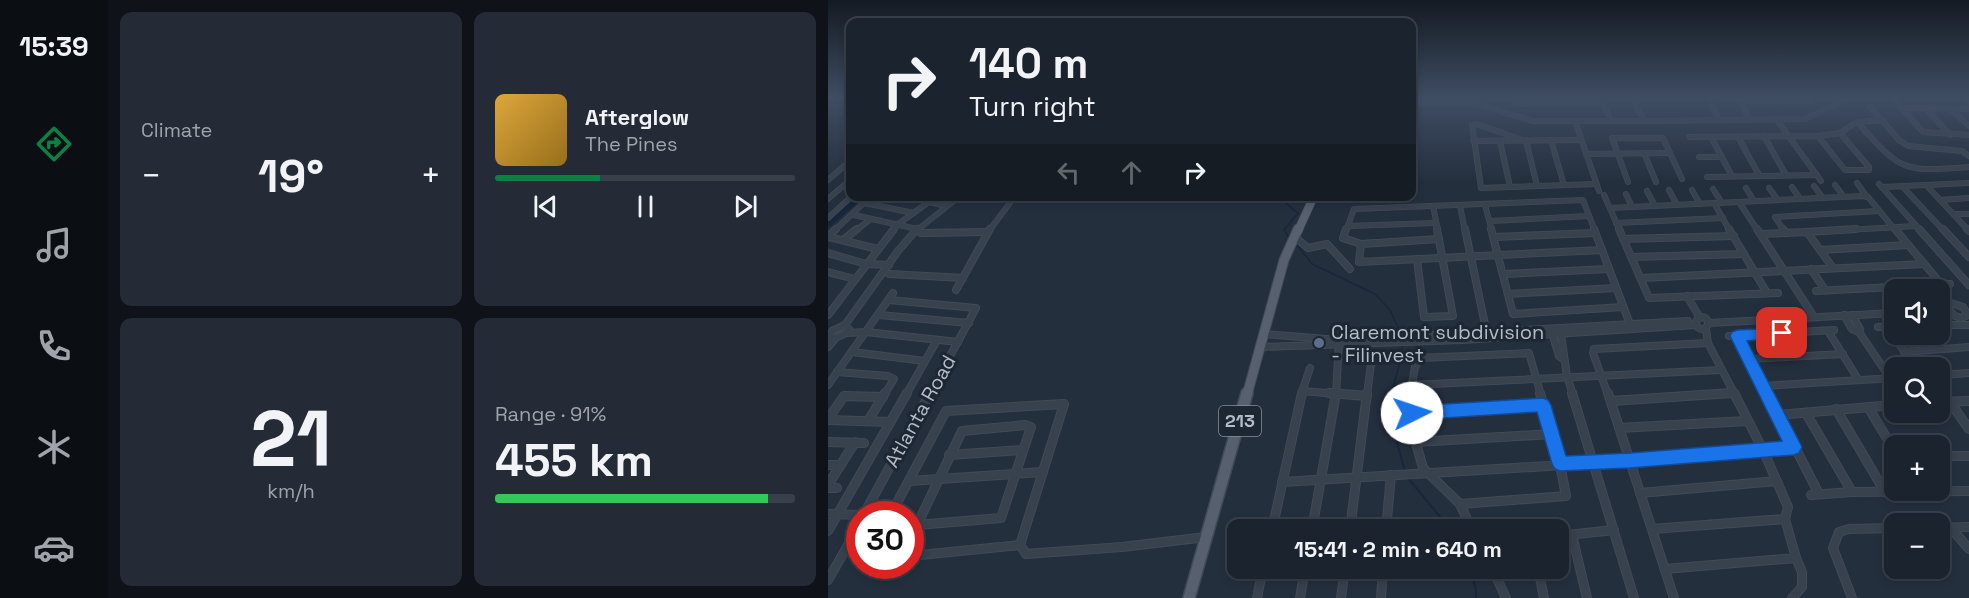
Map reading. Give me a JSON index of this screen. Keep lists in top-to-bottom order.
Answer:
{
  "streets": {
    "main road": ["213"],
    "street": ["Atlanta Road"]
  },
  "places": ["Claremont subdivision - Filinvest"],
  "page": {
    "tabs": "15:39",
    "tile": [
      "Climate",
      ["21", "km/h"],
      ["Range · 91%", "455 km"]
    ],
    "turn": ["140 m", "Turn right"],
    "song": ["Afterglow", "The Pines"],
    "heat": ["−", "19°", "+"],
    "map_buttons": ["+", "−"],
    "limit": "30",
    "trip": "15:41 · 2 min · 640 m"
  }
}
